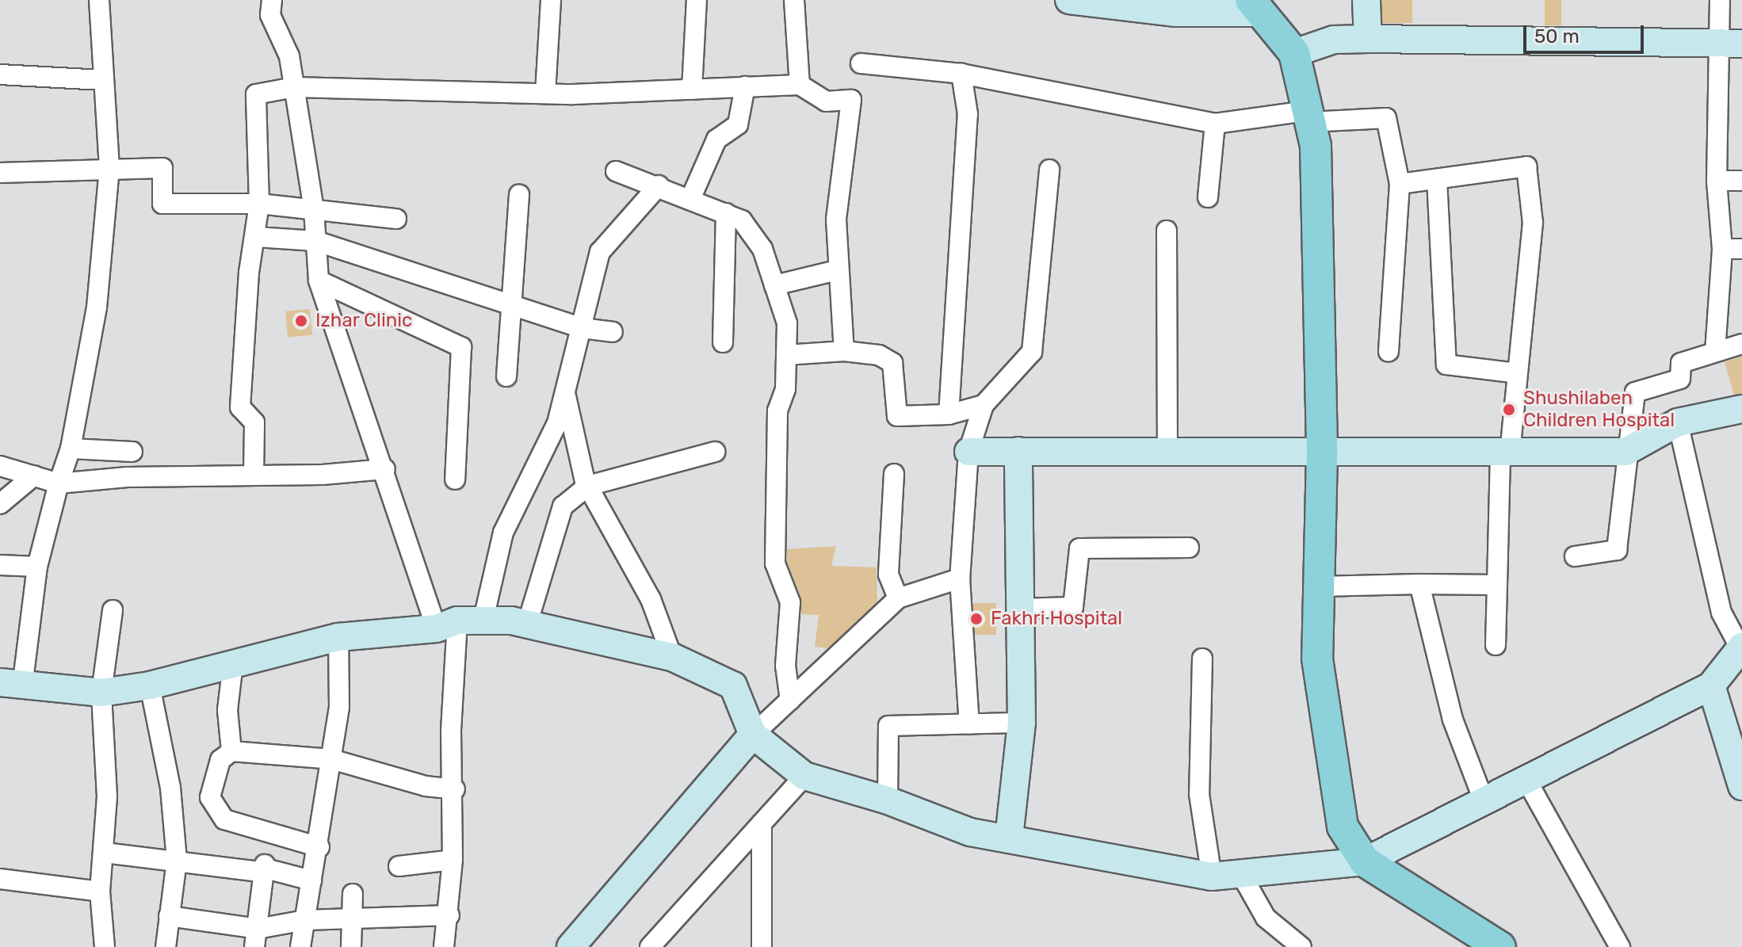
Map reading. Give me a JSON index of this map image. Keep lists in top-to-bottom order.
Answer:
{
  "places": ["Izhar Clinic", "Shushilaben Children Hospital", "Fakhri Hospital"],
  "scale_bar": "50 m"
}
